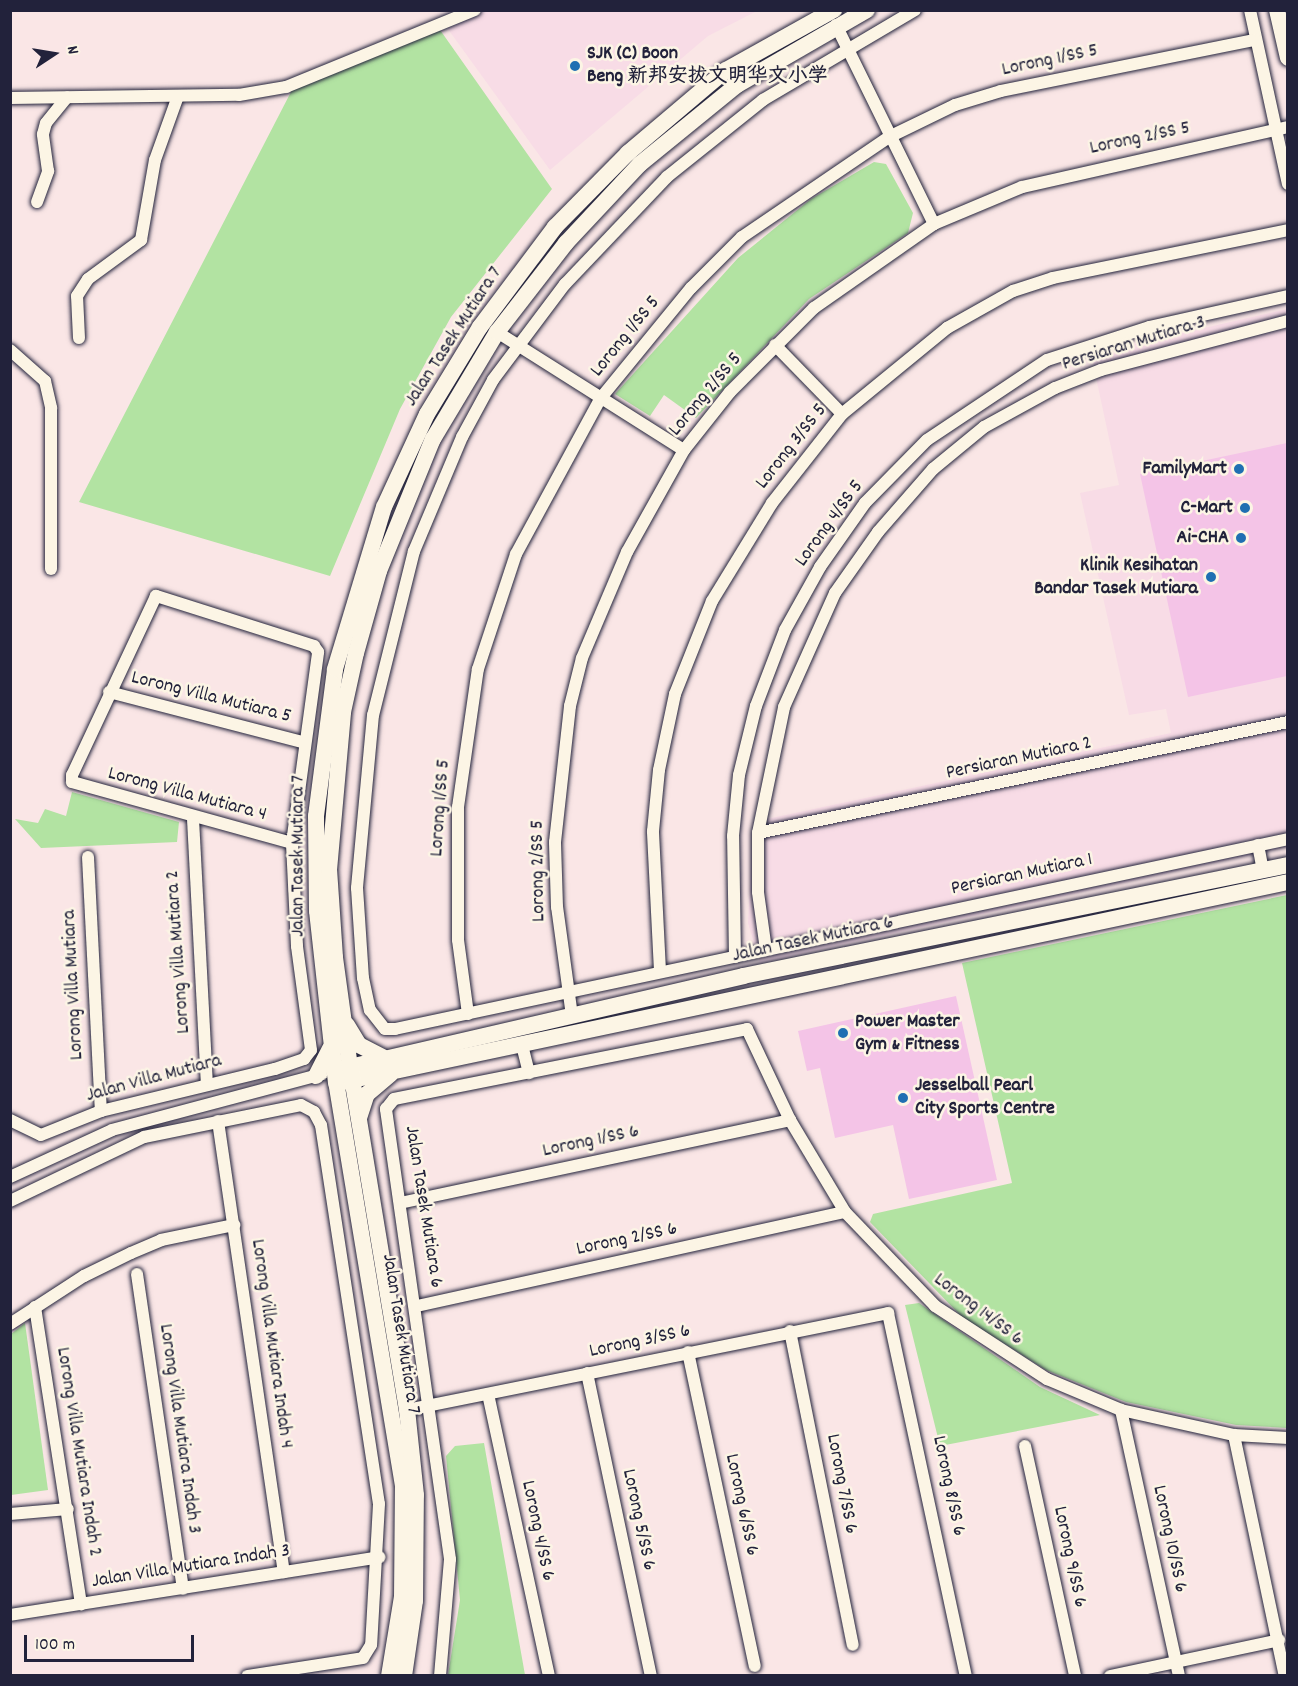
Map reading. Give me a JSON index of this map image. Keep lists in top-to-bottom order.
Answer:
{
  "streets": {
    "street": [
      "Lorong 1/SS 5",
      "Lorong 2/SS 5",
      "Jalan Tasek Mutiara 7",
      "Persiaran Mutiara 3",
      "Lorong 3/SS 5",
      "Lorong 4/SS 5",
      "Lorong Villa Mutiara 5",
      "Persiaran Mutiara 2",
      "Lorong Villa Mutiara 4",
      "Persiaran Mutiara 1",
      "Jalan Tasek Mutiara 6",
      "Lorong Villa Mutiara 2",
      "Lorong Villa Mutiara",
      "Jalan Villa Mutiara",
      "Lorong 1/SS 6",
      "Lorong 2/SS 6",
      "Lorong 14/SS 6",
      "Lorong 3/SS 6",
      "Lorong Villa Mutiara Indah 4",
      "Lorong Villa Mutiara Indah 3",
      "Lorong Villa Mutiara Indah 2",
      "Lorong 7/SS 6",
      "Lorong 8/SS 6",
      "Lorong 6/SS 6",
      "Lorong 5/SS 6",
      "Lorong 4/SS 6",
      "Lorong 10/SS 6",
      "Lorong 9/SS 6",
      "Jalan Villa Mutiara Indah 3"
    ]
  },
  "crossings": [
    ["Lorong 2/SS 5", "Jalan Tasek Mutiara 6"],
    ["Jalan Tasek Mutiara 7", "Jalan Tasek Mutiara 6"],
    ["Persiaran Mutiara 3", "Persiaran Mutiara 2"],
    ["Persiaran Mutiara 3", "Persiaran Mutiara 1"],
    ["Lorong Villa Mutiara 5", "Lorong Villa Mutiara 4"],
    ["Lorong Villa Mutiara 4", "Lorong Villa Mutiara 2"],
    ["Lorong Villa Mutiara 4", "Jalan Villa Mutiara"],
    ["Jalan Tasek Mutiara 6", "Lorong 1/SS 6"],
    ["Jalan Tasek Mutiara 6", "Lorong 2/SS 6"],
    ["Jalan Tasek Mutiara 6", "Lorong 14/SS 6"],
    ["Jalan Tasek Mutiara 6", "Lorong 3/SS 6"],
    ["Lorong Villa Mutiara 2", "Jalan Villa Mutiara"],
    ["Lorong Villa Mutiara", "Jalan Villa Mutiara"],
    ["Lorong 1/SS 6", "Lorong 14/SS 6"],
    ["Lorong 2/SS 6", "Lorong 14/SS 6"],
    ["Lorong 14/SS 6", "Lorong 10/SS 6"],
    ["Lorong 3/SS 6", "Lorong 7/SS 6"],
    ["Lorong 3/SS 6", "Lorong 8/SS 6"],
    ["Lorong 3/SS 6", "Lorong 6/SS 6"],
    ["Lorong 3/SS 6", "Lorong 5/SS 6"],
    ["Lorong 3/SS 6", "Lorong 4/SS 6"],
    ["Lorong Villa Mutiara Indah 4", "Jalan Villa Mutiara Indah 3"],
    ["Lorong Villa Mutiara Indah 3", "Jalan Villa Mutiara Indah 3"],
    ["Lorong Villa Mutiara Indah 2", "Jalan Villa Mutiara Indah 3"]
  ],
  "places": [
    "SJK (C) Boon Beng 新邦安拔文明华文小学",
    "FamilyMart",
    "C-Mart",
    "Ai-CHA",
    "Klinik Kesihatan Bandar Tasek Mutiara",
    "Power Master Gym & Fitness",
    "Jesselball Pearl City Sports Centre"
  ],
  "scale_bar": "100 m",
  "north": "right"
}
